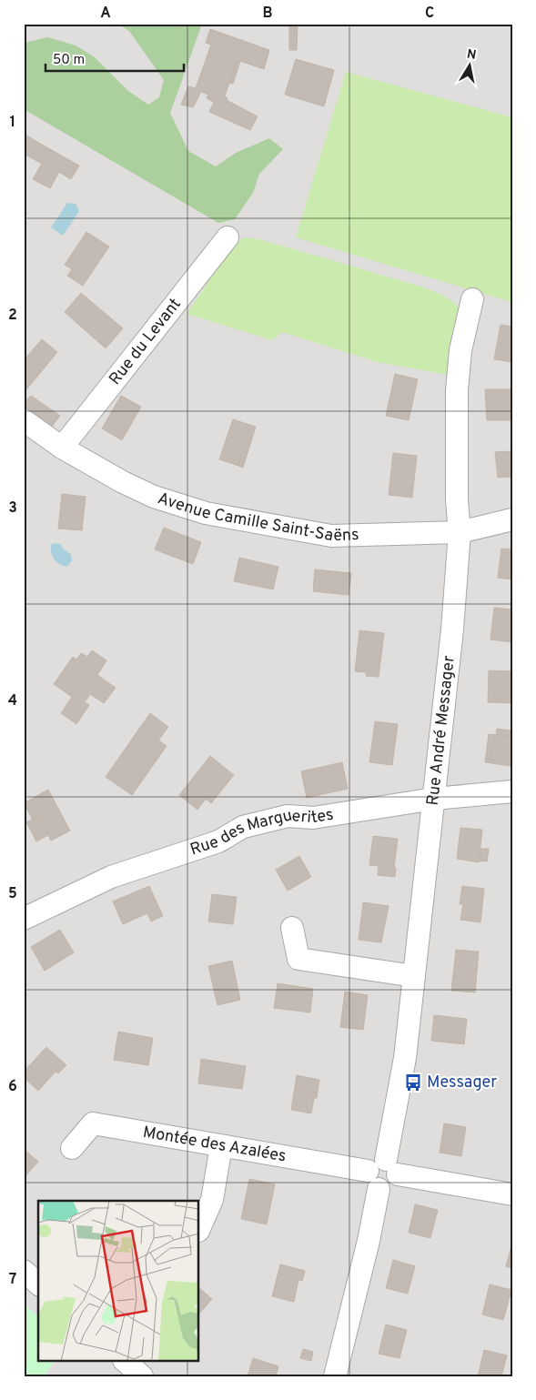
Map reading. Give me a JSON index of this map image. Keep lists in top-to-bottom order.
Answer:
{
  "streets": {
    "street": [
      "Rue du Levant",
      "Avenue Camille Saint-Saëns",
      "Rue André Messager",
      "Rue des Marguerites",
      "Montée des Azalées"
    ]
  },
  "crossings": [
    ["Rue du Levant", "Avenue Camille Saint-Saëns"],
    ["Avenue Camille Saint-Saëns", "Rue André Messager"],
    ["Rue André Messager", "Rue des Marguerites"],
    ["Rue André Messager", "Montée des Azalées"]
  ],
  "places": {
    "bus stop": ["Messager"]
  },
  "scale_bar": "50 m",
  "north": "top",
  "grid": {
    "columns": ["A", "B", "C"],
    "rows": [
      "1",
      "2",
      "3",
      "4",
      "5",
      "6",
      "7"
    ]
  }
}
